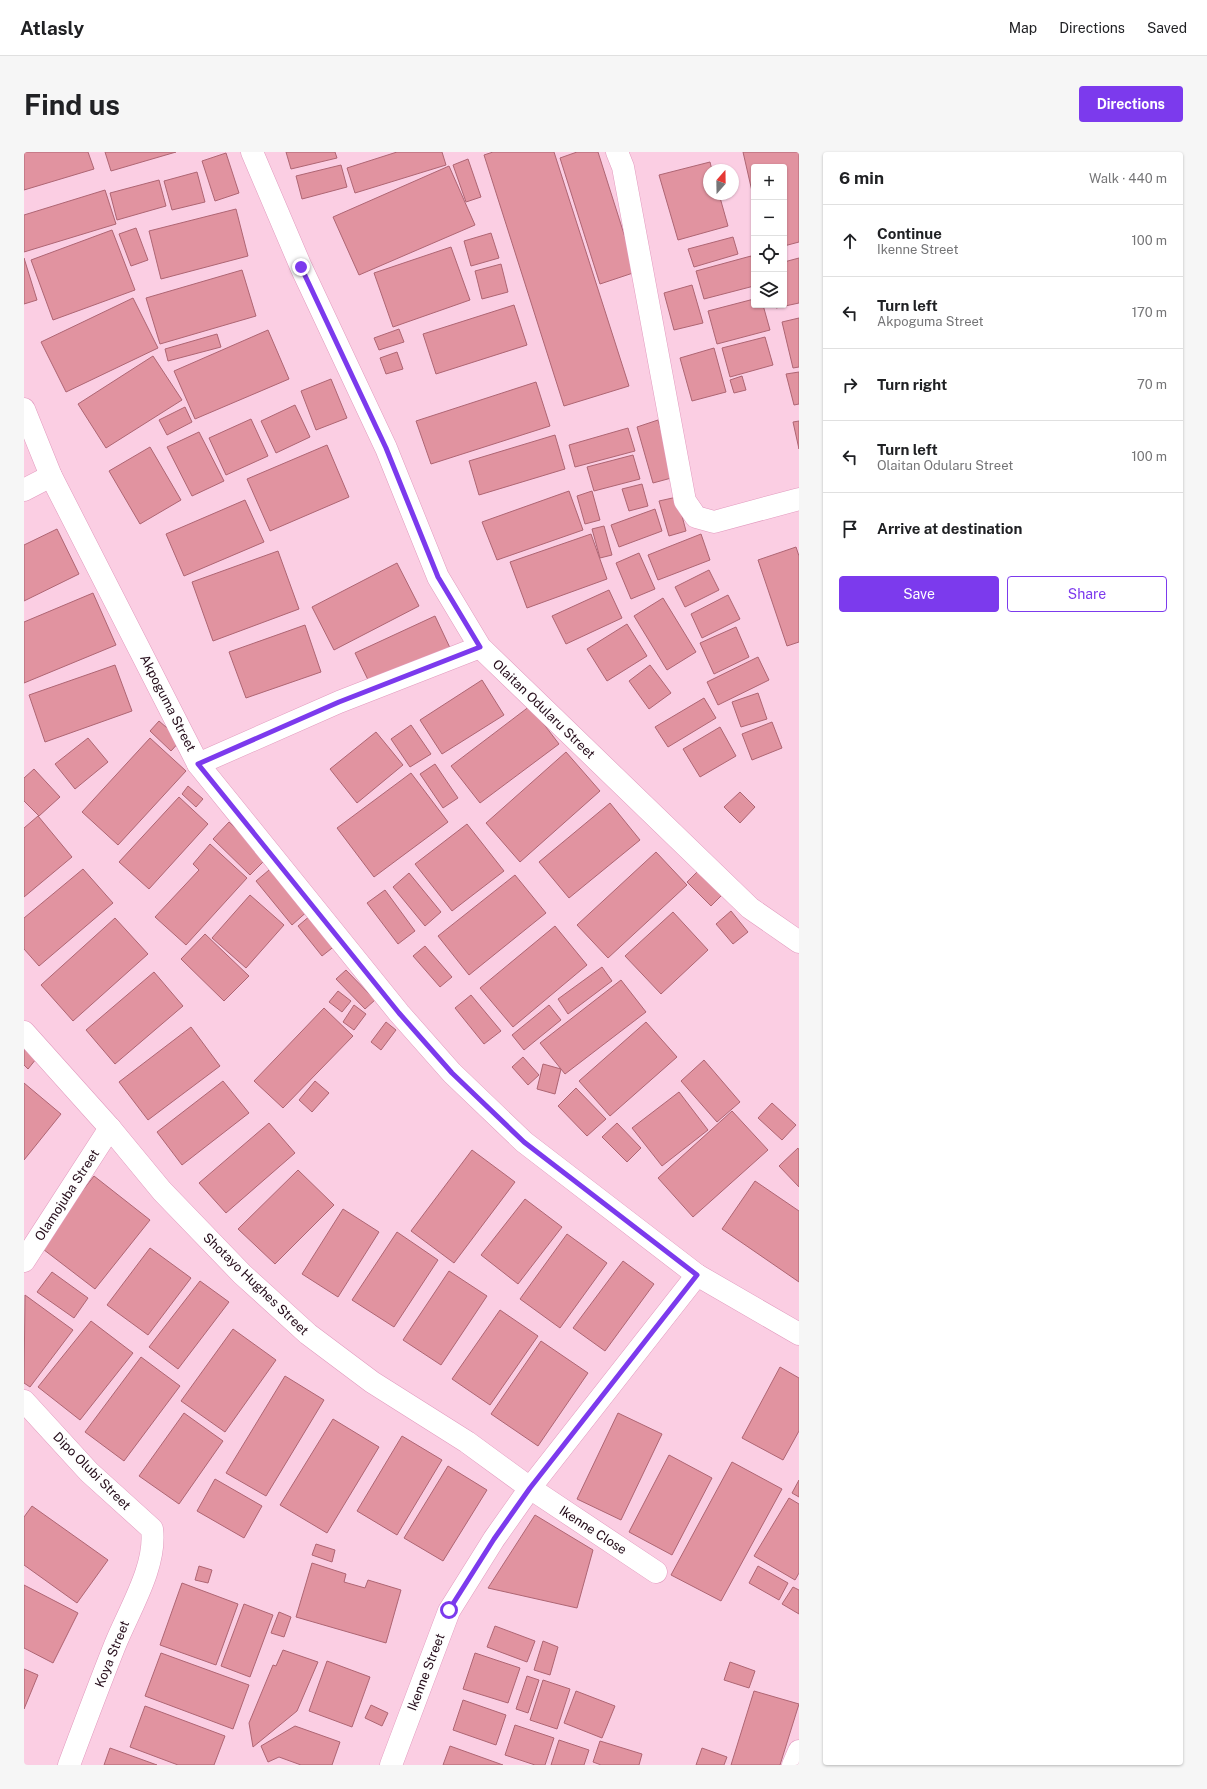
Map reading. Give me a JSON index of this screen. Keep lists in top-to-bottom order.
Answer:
{
  "streets": {
    "street": [
      "Akpoguma Street",
      "Olaitan Odularu Street",
      "Olamojuba Street",
      "Shotayo Hughes Street",
      "Dipo Olubi Street",
      "Ikenne Close",
      "Koya Street",
      "Ikenne Street"
    ]
  },
  "crossings": [
    ["Akpoguma Street", "Ikenne Street"],
    ["Olamojuba Street", "Shotayo Hughes Street"],
    ["Shotayo Hughes Street", "Ikenne Close"],
    ["Shotayo Hughes Street", "Ikenne Street"],
    ["Dipo Olubi Street", "Koya Street"],
    ["Ikenne Close", "Ikenne Street"]
  ],
  "north": "top",
  "page": {
    "header": "Atlasly",
    "nav": ["Map", "Directions", "Saved"],
    "buttons": [
      "Directions",
      ["Save", "Share"]
    ],
    "title": "Find us",
    "heading": ["6 min", "Walk · 440 m"],
    "map_buttons": ["+", "−"],
    "list": [
      ["Continue", "Ikenne Street", "100 m"],
      ["Turn left", "Akpoguma Street", "170 m"],
      ["Turn right", "70 m"],
      ["Turn left", "Olaitan Odularu Street", "100 m"],
      "Arrive at destination"
    ]
  }
}
